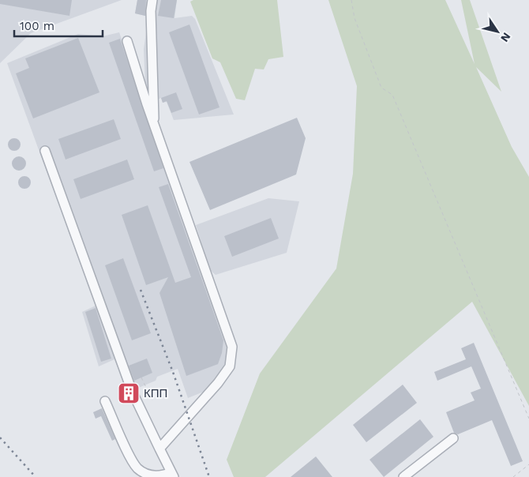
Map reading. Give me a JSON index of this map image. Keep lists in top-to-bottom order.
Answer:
{
  "places": {
    "building": ["КПП"]
  },
  "scale_bar": "100 m",
  "north": "bottom right"
}
